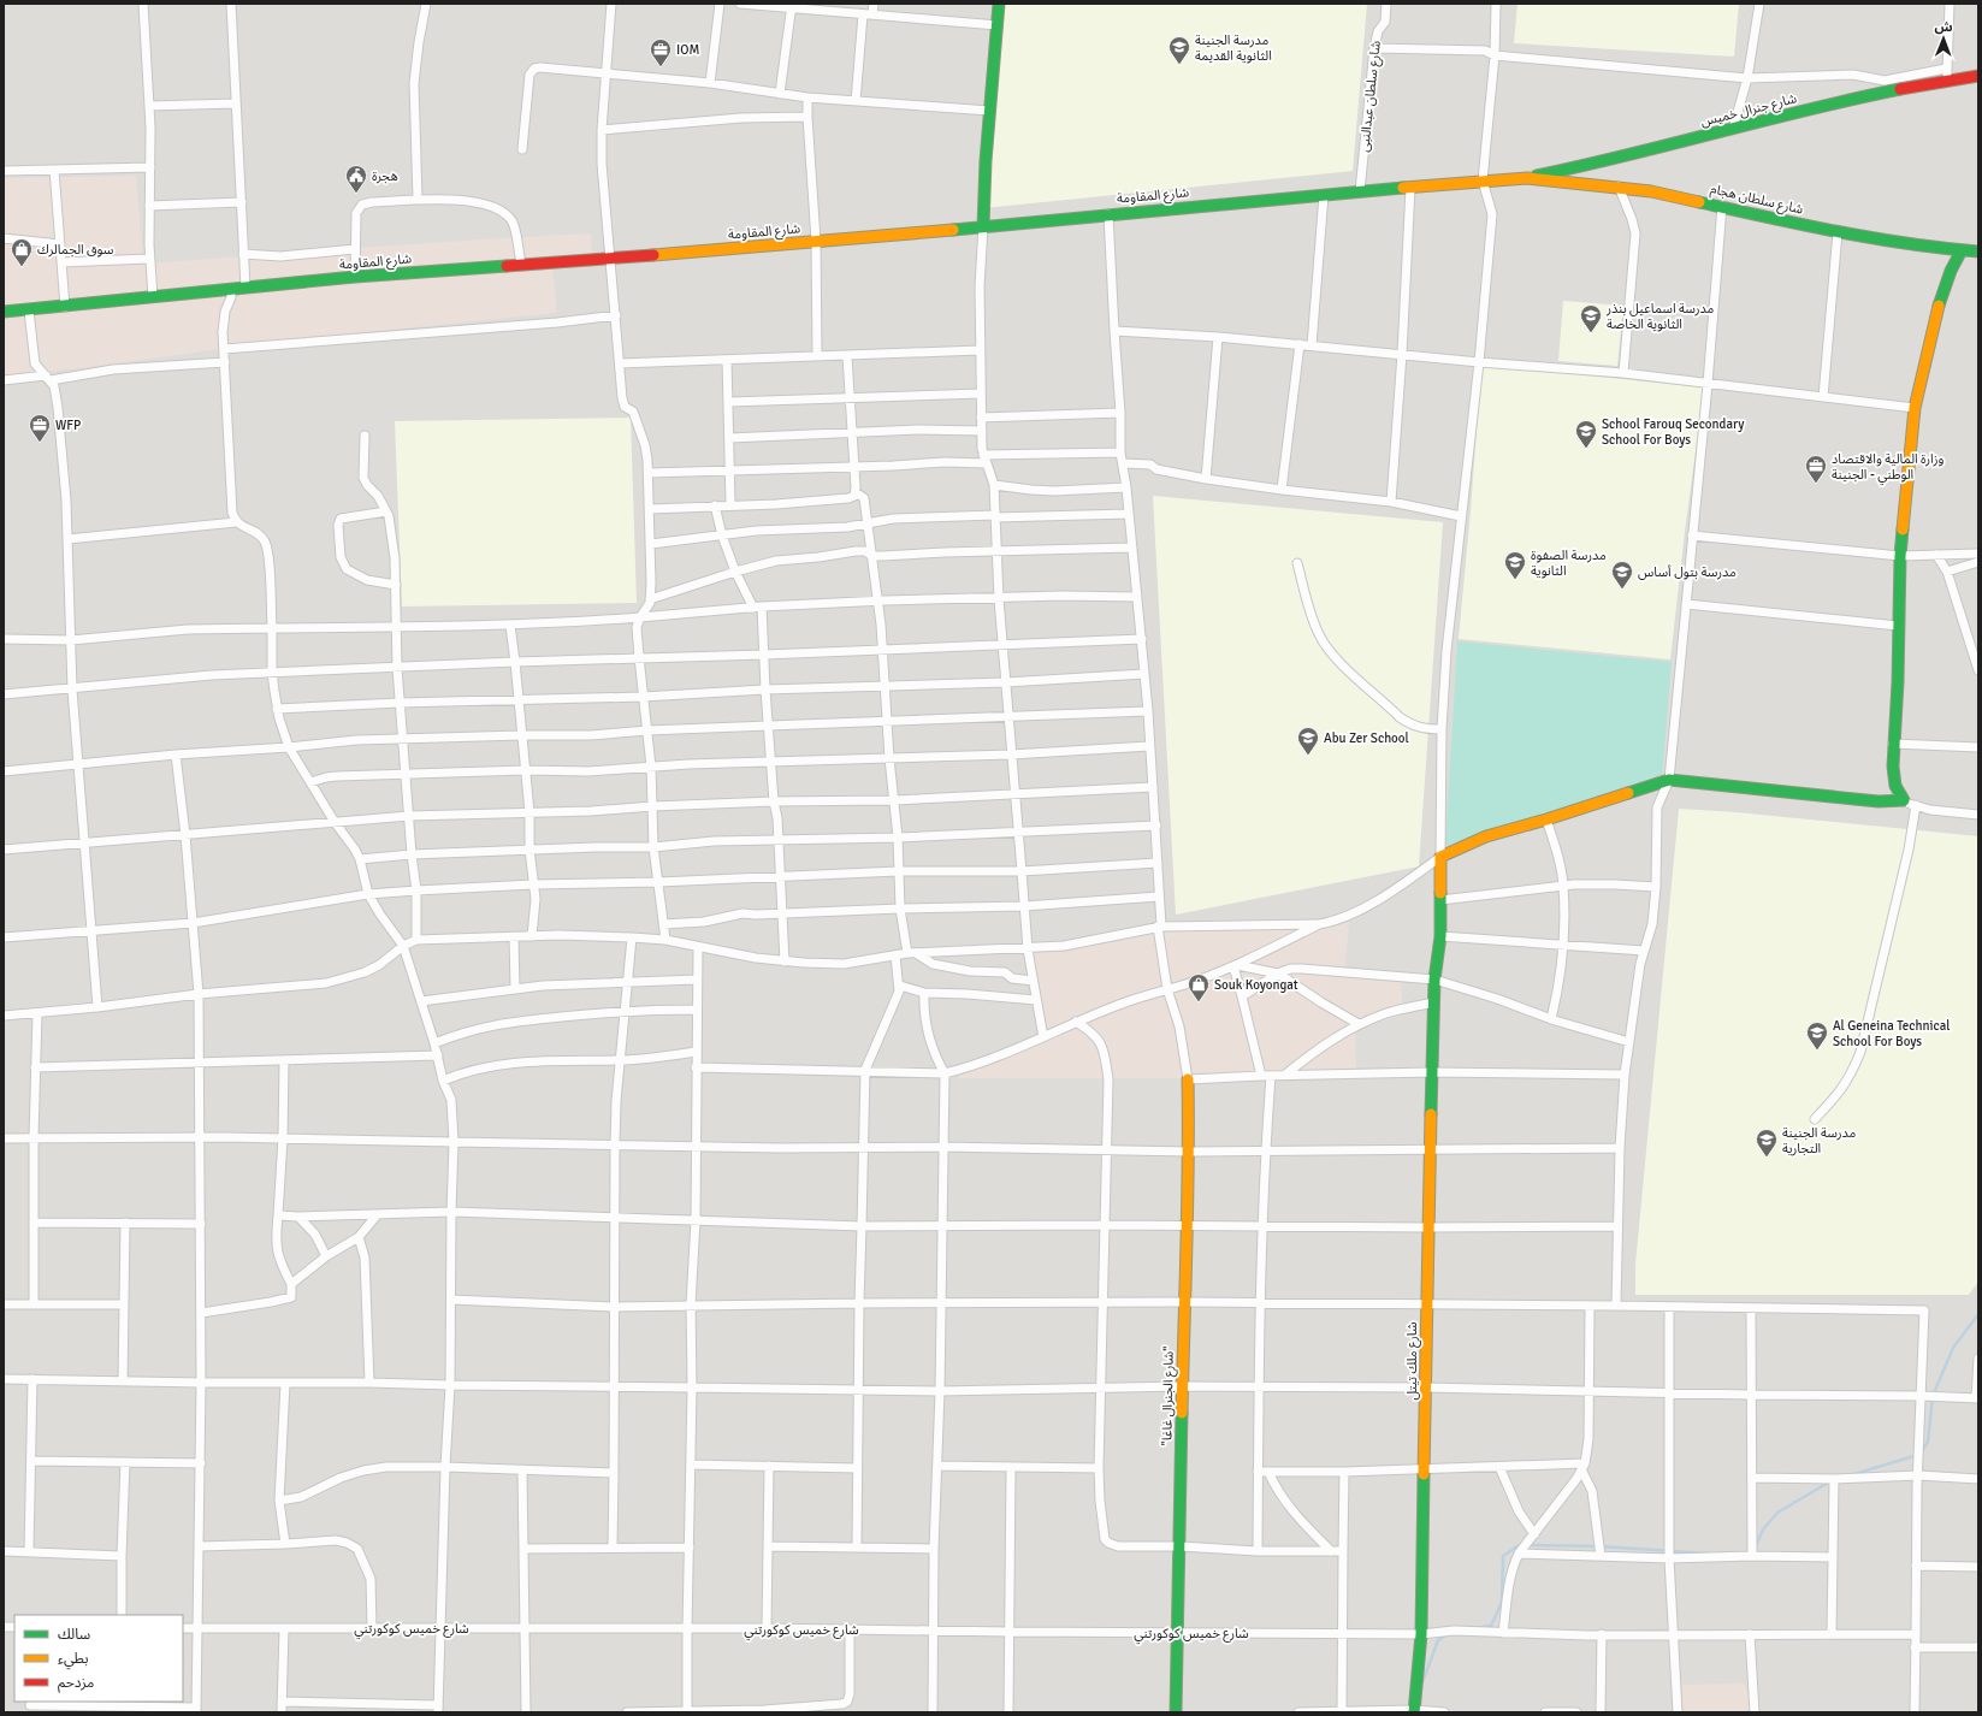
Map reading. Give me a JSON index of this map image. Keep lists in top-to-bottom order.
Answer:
{
  "streets": {
    "main road": [
      "شارع جنرال خميس",
      "شارع المقاومة",
      "شارع سلطان هجام",
      "شارع ملك تيتل",
      "\"شارع الجنرال غاغا\""
    ],
    "street": ["شارع سلطان عبدالنبى", "شارع خميس كوكورتني"]
  },
  "crossings": [
    ["شارع سلطان عبدالنبى", "شارع المقاومة"],
    ["شارع جنرال خميس", "شارع المقاومة"],
    ["شارع جنرال خميس", "شارع سلطان هجام"],
    ["شارع المقاومة", "شارع سلطان هجام"],
    ["شارع ملك تيتل", "شارع خميس كوكورتني"],
    ["\"شارع الجنرال غاغا\"", "شارع خميس كوكورتني"]
  ],
  "places": {
    "school or university": [
      "مدرسة الجنينة الثانوية القديمة",
      "مدرسة اسماعيل بنذر الثانوية الخاصة",
      "School Farouq Secondary School For Boys",
      "مدرسة الصفوة الثانوية",
      "مدرسة بتول أساس",
      "Abu Zer School",
      "Al Geneina Technical School For Boys",
      "مدرسة الجنينة التجارية"
    ],
    "office": ["IOM", "WFP", "وزارة المالية والاقتصاد الوطني - الجنينة"],
    "public building": ["هجرة"],
    "shop": ["سوق الجمالرك", "Souk Koyongat"]
  },
  "legend": ["سالك", "بطيء", "مزدحم"],
  "north": "top"
}
